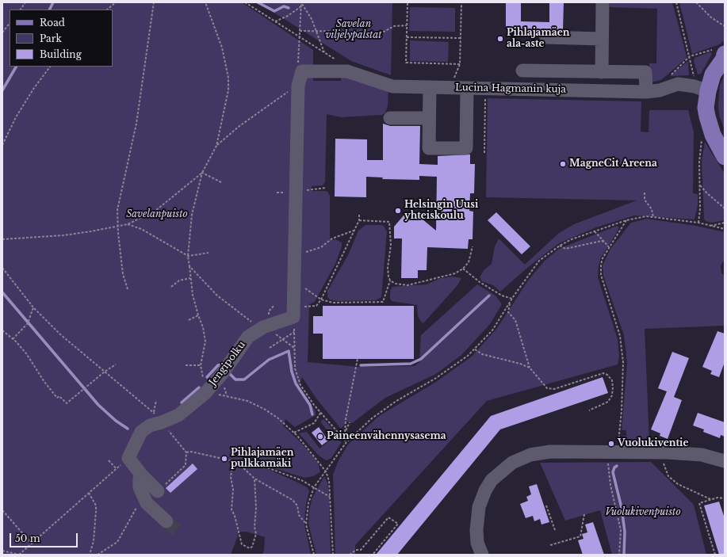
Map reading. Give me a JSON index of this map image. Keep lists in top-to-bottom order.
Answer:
{
  "streets": {
    "street": ["Lucina Hagmanin kuja", "Jengipolku"]
  },
  "parks": ["Savelan viljelypalstat", "Savelanpuisto", "Vuolukivenpuisto"],
  "places": [
    "Pihlajamäen ala-aste",
    "MagneCit Areena",
    "Helsingin Uusi yhteiskoulu",
    "Paineenvähennysasema",
    "Vuolukiventie",
    "Pihlajamäen pulkkamäki"
  ],
  "legend": ["Road", "Park", "Building"],
  "scale_bar": "50 m"
}
